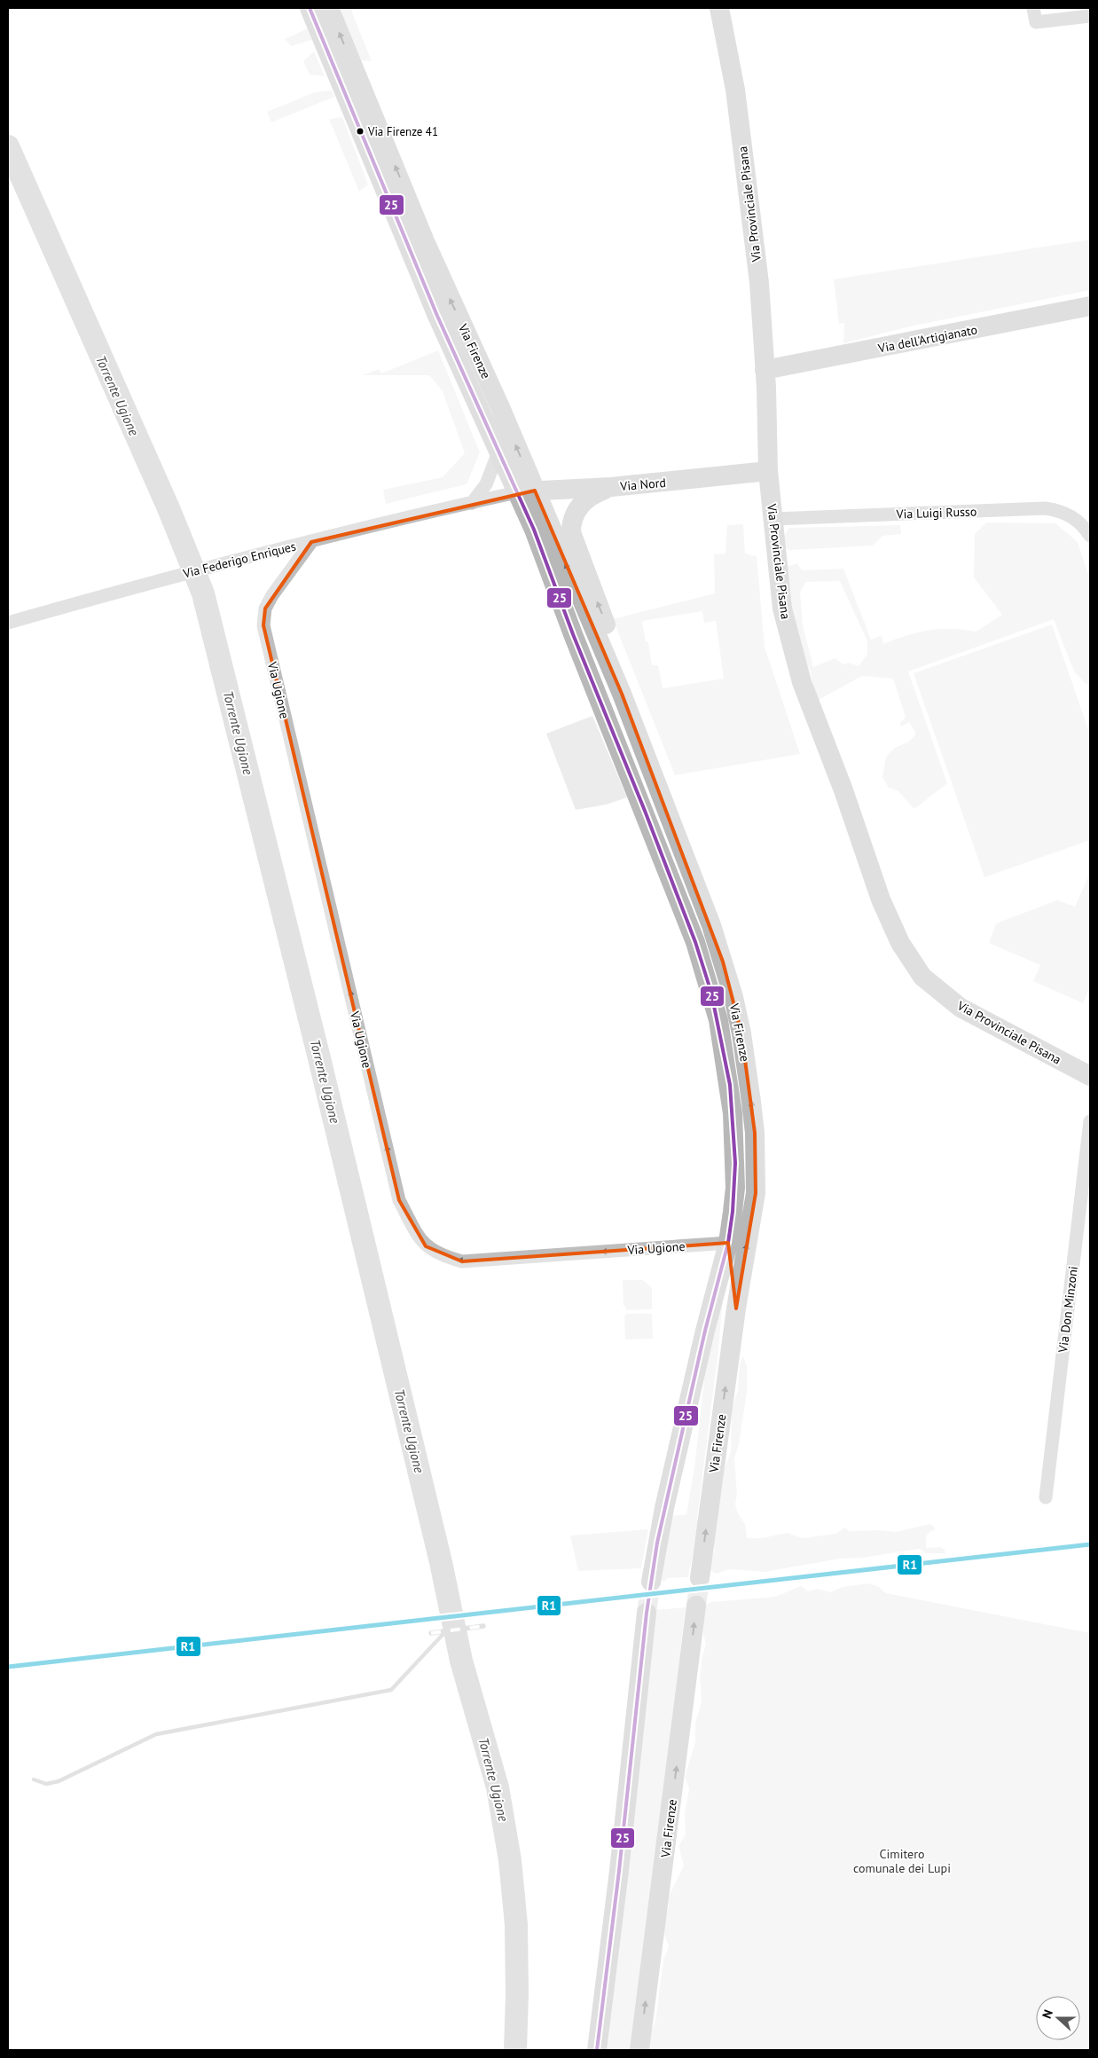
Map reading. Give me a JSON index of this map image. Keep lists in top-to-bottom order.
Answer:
{
  "streets": {
    "main road": [
      "Via Provinciale Pisana",
      "Via dell'Artigianato",
      "Via Firenze",
      "Via Nord"
    ],
    "street": [
      "Via Luigi Russo",
      "Via Federigo Enriques",
      "Via Ugione",
      "Via Don Minzoni"
    ]
  },
  "crossings": [
    ["Via Provinciale Pisana", "Via dell'Artigianato"],
    ["Via Provinciale Pisana", "Via Nord"],
    ["Via Provinciale Pisana", "Via Luigi Russo"],
    ["Via Firenze", "Via Nord"],
    ["Via Firenze", "Via Federigo Enriques"],
    ["Via Firenze", "Via Ugione"],
    ["Via Nord", "Via Federigo Enriques"],
    ["Via Federigo Enriques", "Via Ugione"]
  ],
  "water": ["Torrente Ugione"],
  "parks": ["Cimitero comunale dei Lupi"],
  "places": ["Via Firenze 41"],
  "lines": ["transit line 25", "transit line R1"],
  "north": "left"
}
